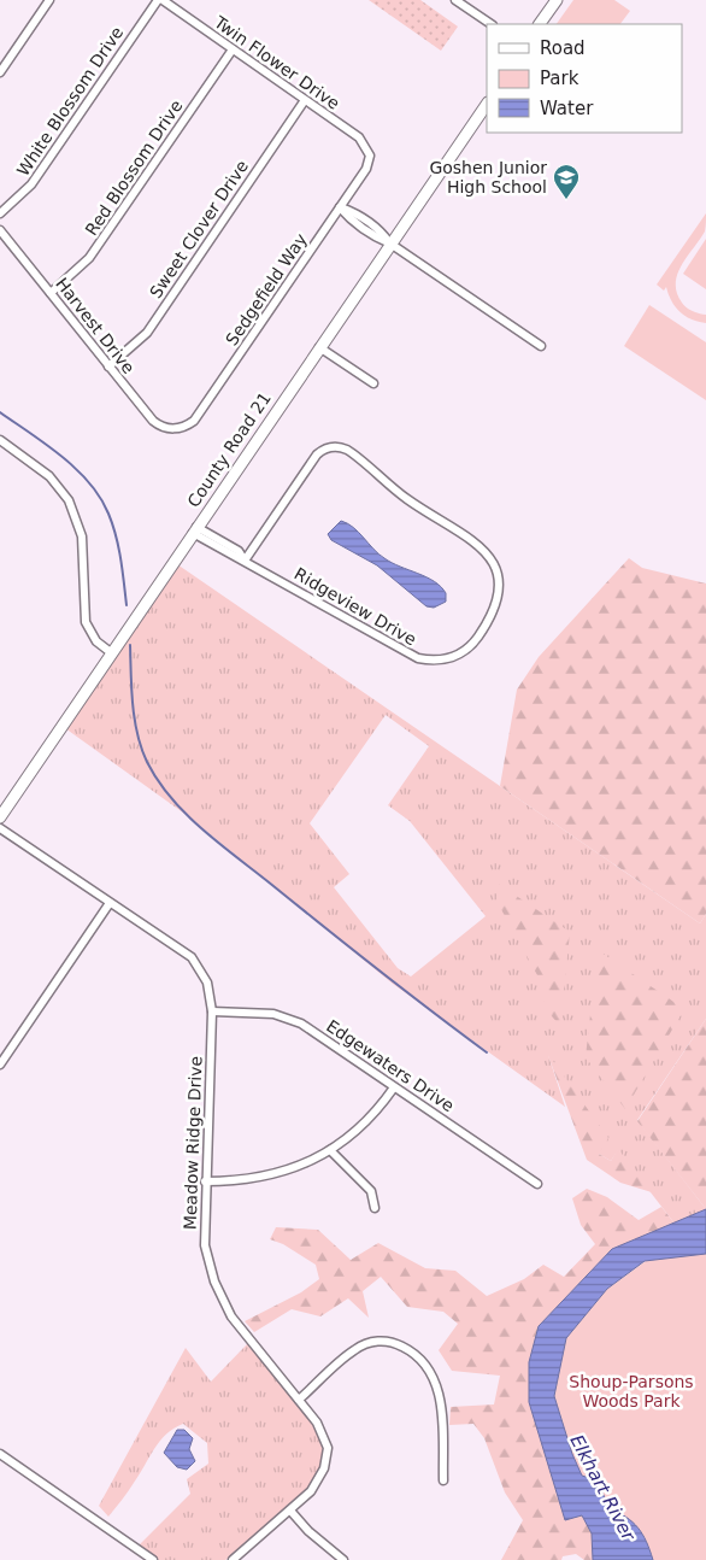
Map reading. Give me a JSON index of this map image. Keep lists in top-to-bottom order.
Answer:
{
  "streets": {
    "street": [
      "Twin Flower Drive",
      "White Blossom Drive",
      "Red Blossom Drive",
      "Sweet Clover Drive",
      "Sedgefield Way",
      "Harvest Drive",
      "County Road 21",
      "Ridgeview Drive",
      "Edgewaters Drive",
      "Meadow Ridge Drive"
    ]
  },
  "crossings": [
    ["Twin Flower Drive", "Red Blossom Drive"],
    ["Twin Flower Drive", "Sweet Clover Drive"],
    ["Twin Flower Drive", "Sedgefield Way"],
    ["Red Blossom Drive", "Harvest Drive"],
    ["Sweet Clover Drive", "Harvest Drive"],
    ["Sedgefield Way", "Harvest Drive"],
    ["County Road 21", "Ridgeview Drive"],
    ["Edgewaters Drive", "Meadow Ridge Drive"]
  ],
  "water": ["Elkhart River"],
  "parks": ["Shoup-Parsons Woods Park"],
  "places": {
    "school or university": ["Goshen Junior High School"]
  },
  "legend": ["Road", "Park", "Water"]
}
